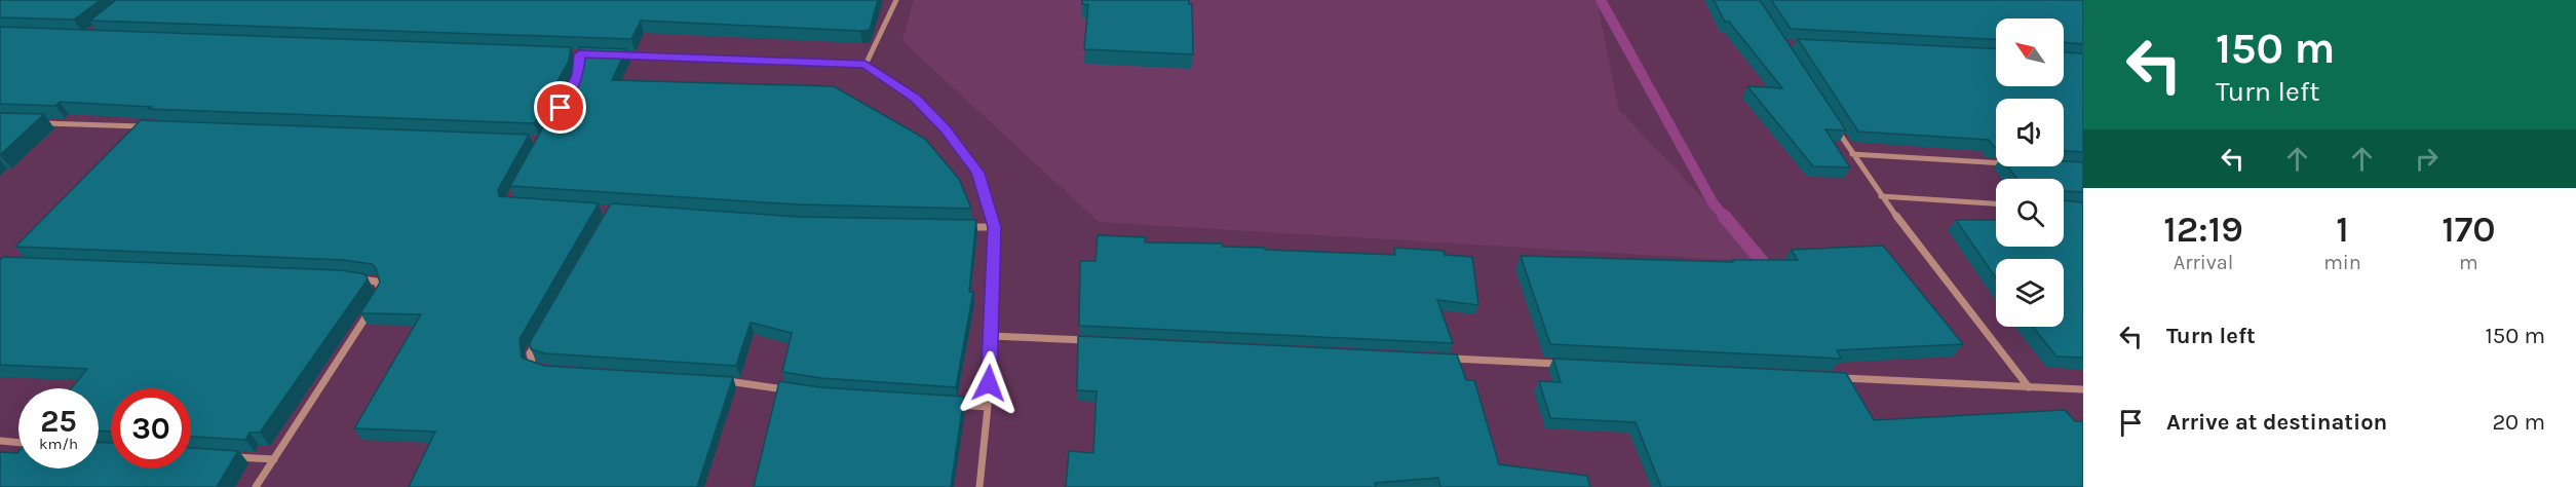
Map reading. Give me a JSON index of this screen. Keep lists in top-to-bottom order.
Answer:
{
  "north": "top left",
  "page": {
    "turn": ["150 m", "Turn left"],
    "eta": [
      "12:19",
      "Arrival",
      "1",
      "min",
      "170",
      "m"
    ],
    "list": [
      {
        "name": "Turn left",
        "value": "150 m"
      },
      {
        "name": "Arrive at destination",
        "value": "20 m"
      }
    ],
    "speed": "25 km/h",
    "limit": "30"
  }
}
